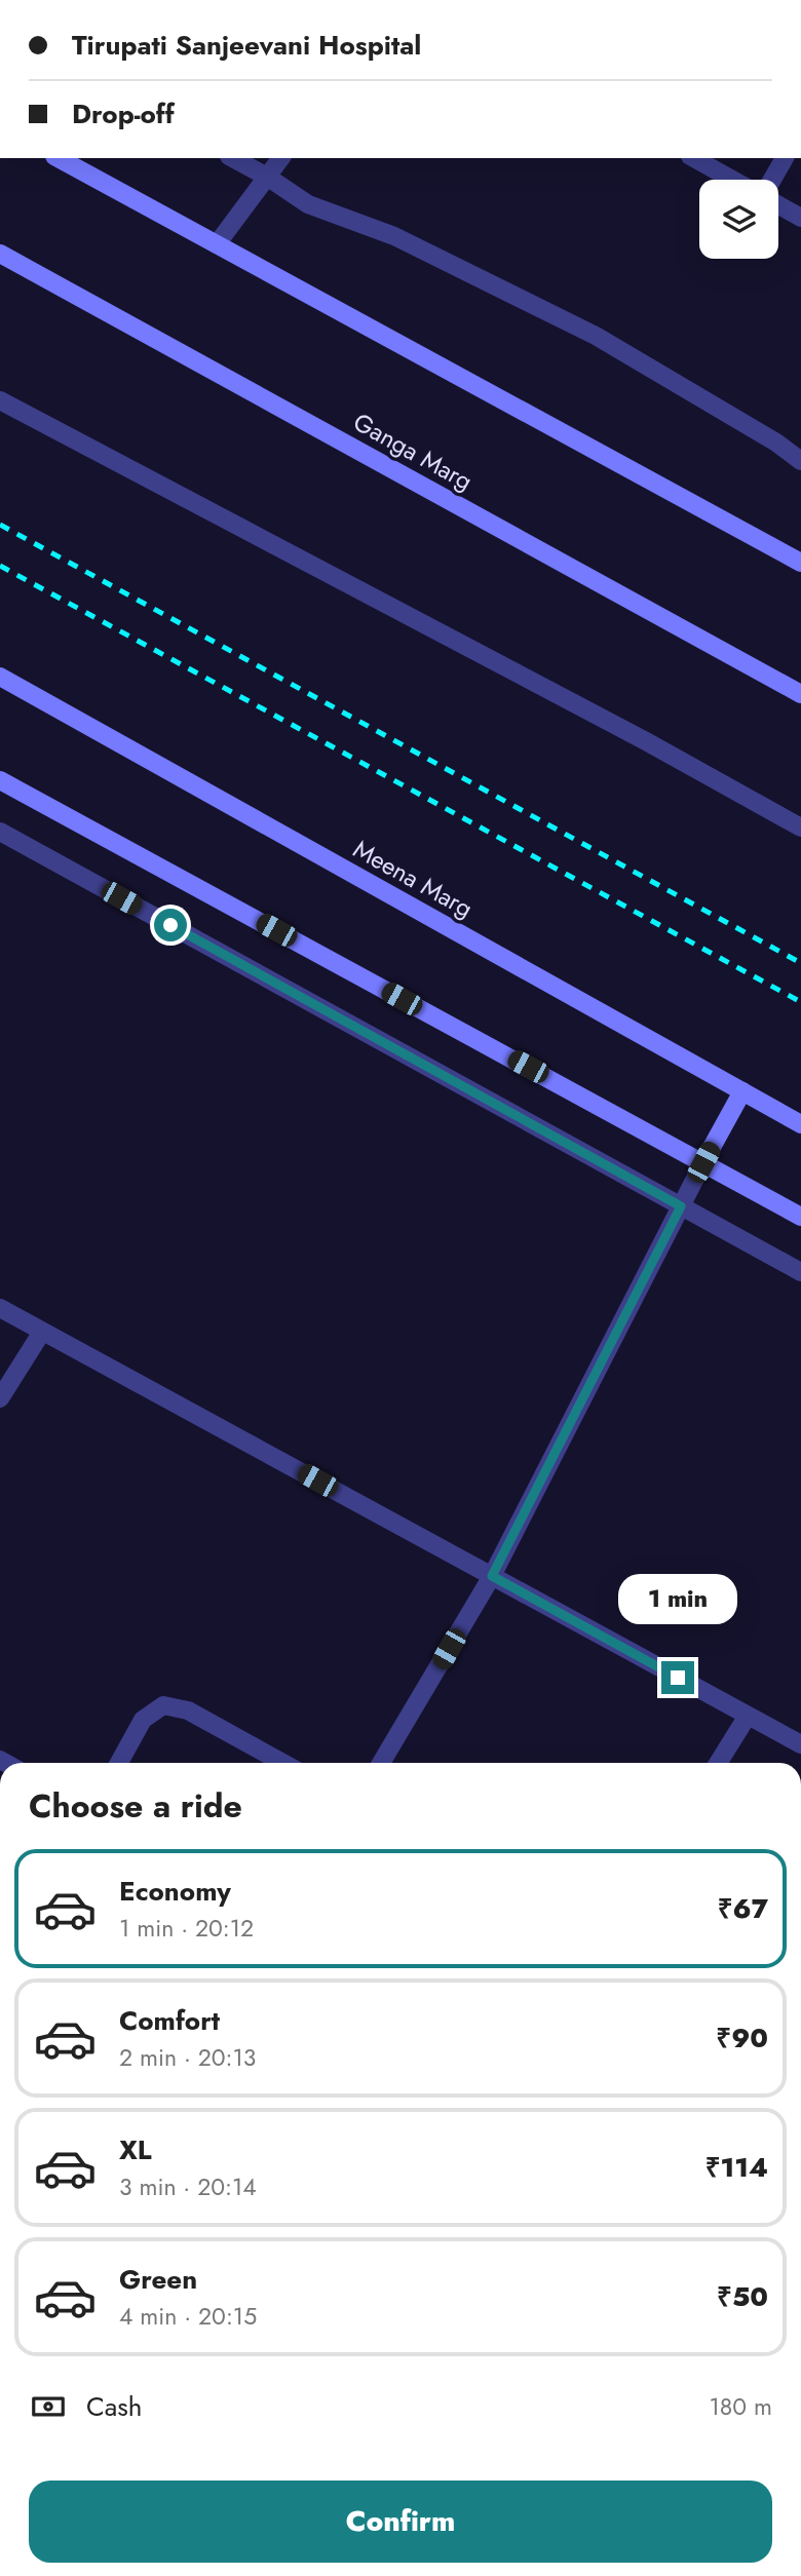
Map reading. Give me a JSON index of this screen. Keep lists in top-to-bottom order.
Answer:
{
  "streets": {
    "street": ["Ganga Marg", "Meena Marg"]
  },
  "page": {
    "banner": ["Tirupati Sanjeevani Hospital", "Drop-off"],
    "bubble": "1 min",
    "heading": "Choose a ride",
    "list": [
      {
        "name": "Economy",
        "note": "1 min · 20:12",
        "value": "₹67"
      },
      {
        "name": "Comfort",
        "note": "2 min · 20:13",
        "value": "₹90"
      },
      {
        "name": "XL",
        "note": "3 min · 20:14",
        "value": "₹114"
      },
      {
        "name": "Green",
        "note": "4 min · 20:15",
        "value": "₹50"
      }
    ],
    "pay": ["Cash", "180 m"],
    "buttons": "Confirm"
  }
}
